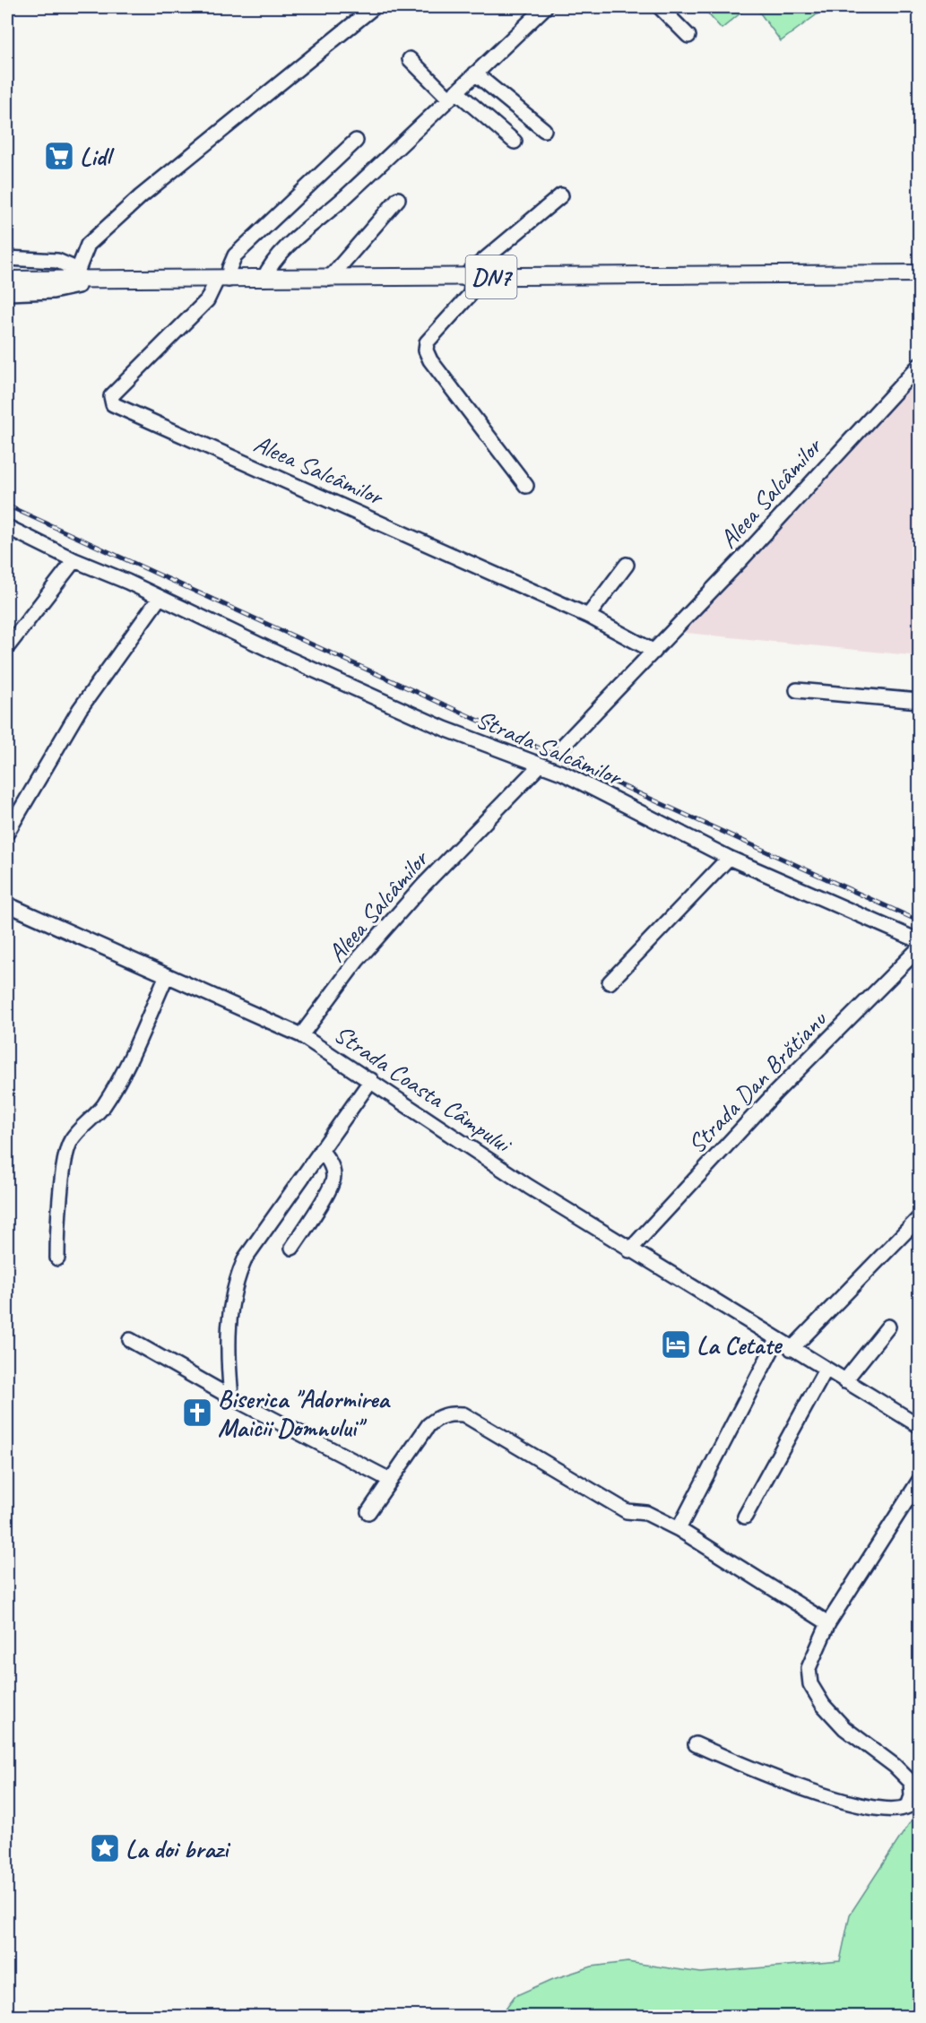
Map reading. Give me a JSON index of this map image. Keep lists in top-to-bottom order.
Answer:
{
  "streets": {
    "main road": ["DN7"],
    "street": [
      "Aleea Salcâmilor",
      "Strada Salcâmilor",
      "Strada Dan Brătianu",
      "Strada Coasta Câmpului"
    ]
  },
  "crossings": [
    ["DN7", "Aleea Salcâmilor"],
    ["Aleea Salcâmilor", "Strada Salcâmilor"],
    ["Aleea Salcâmilor", "Strada Coasta Câmpului"],
    ["Strada Dan Brătianu", "Strada Coasta Câmpului"]
  ],
  "places": {
    "supermarket": ["Lidl"],
    "hotel": ["La Cetate"],
    "church": ["Biserica \"Adormirea Maicii Domnului\""],
    "place": ["La doi brazi"]
  }
}
